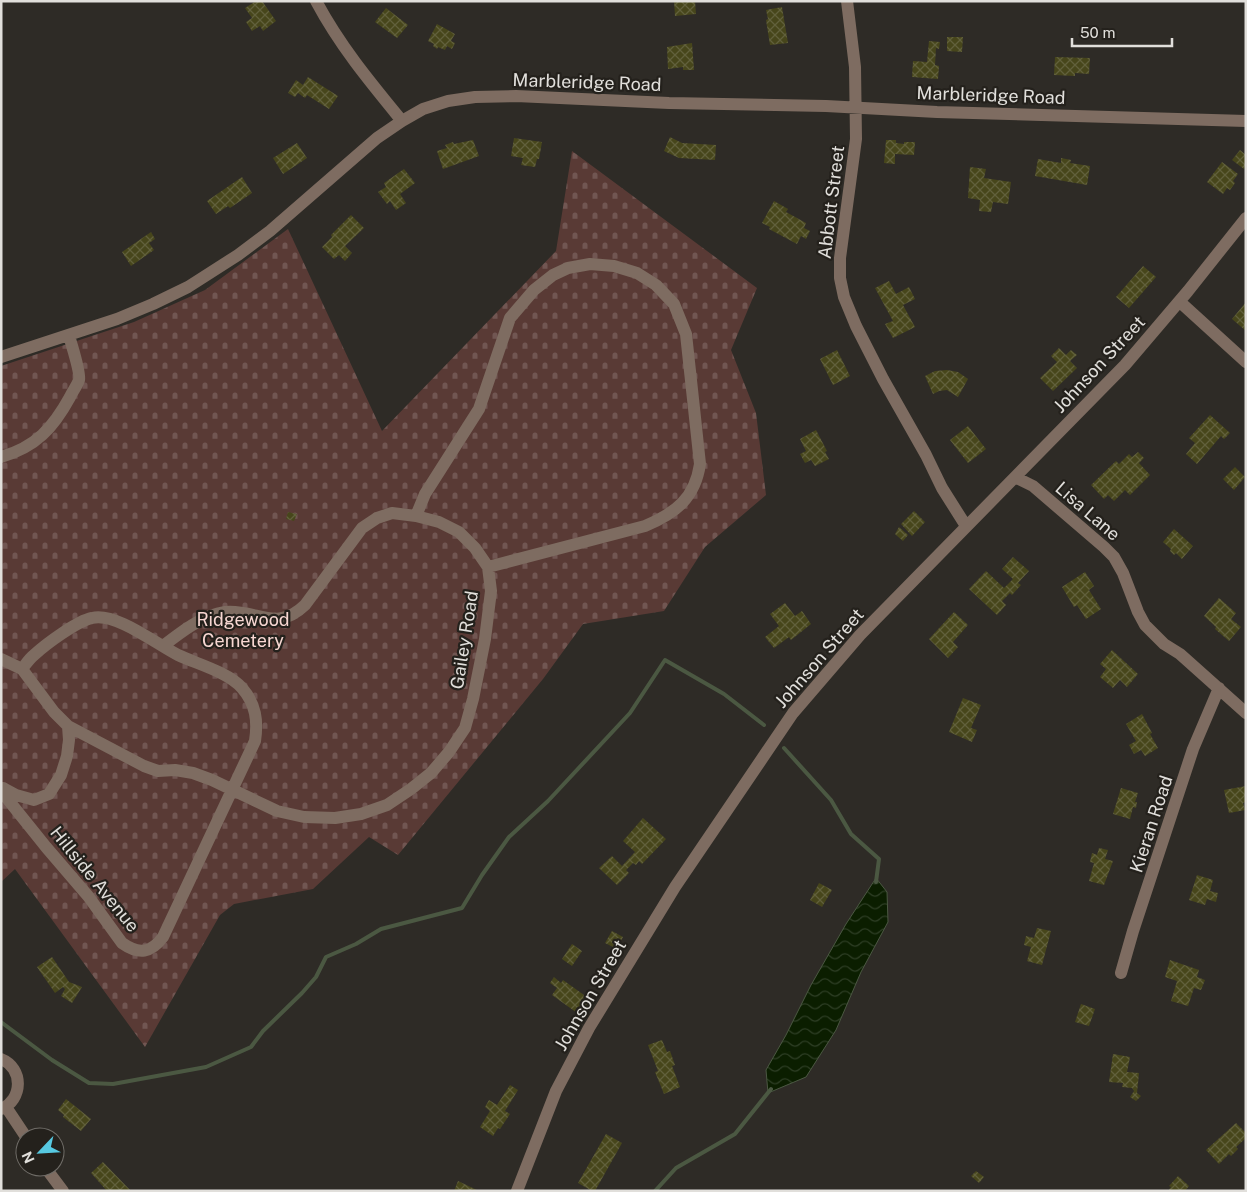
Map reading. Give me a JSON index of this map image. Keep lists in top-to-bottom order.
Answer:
{
  "streets": {
    "street": [
      "Marbleridge Road",
      "Abbott Street",
      "Johnson Street",
      "Lisa Lane",
      "Gailey Road",
      "Kieran Road",
      "Hillside Avenue"
    ]
  },
  "crossings": [
    ["Marbleridge Road", "Abbott Street"],
    ["Abbott Street", "Johnson Street"],
    ["Johnson Street", "Lisa Lane"],
    ["Lisa Lane", "Kieran Road"],
    ["Gailey Road", "Hillside Avenue"]
  ],
  "parks": ["Ridgewood Cemetery"],
  "scale_bar": "50 m",
  "north": "bottom left"
}
